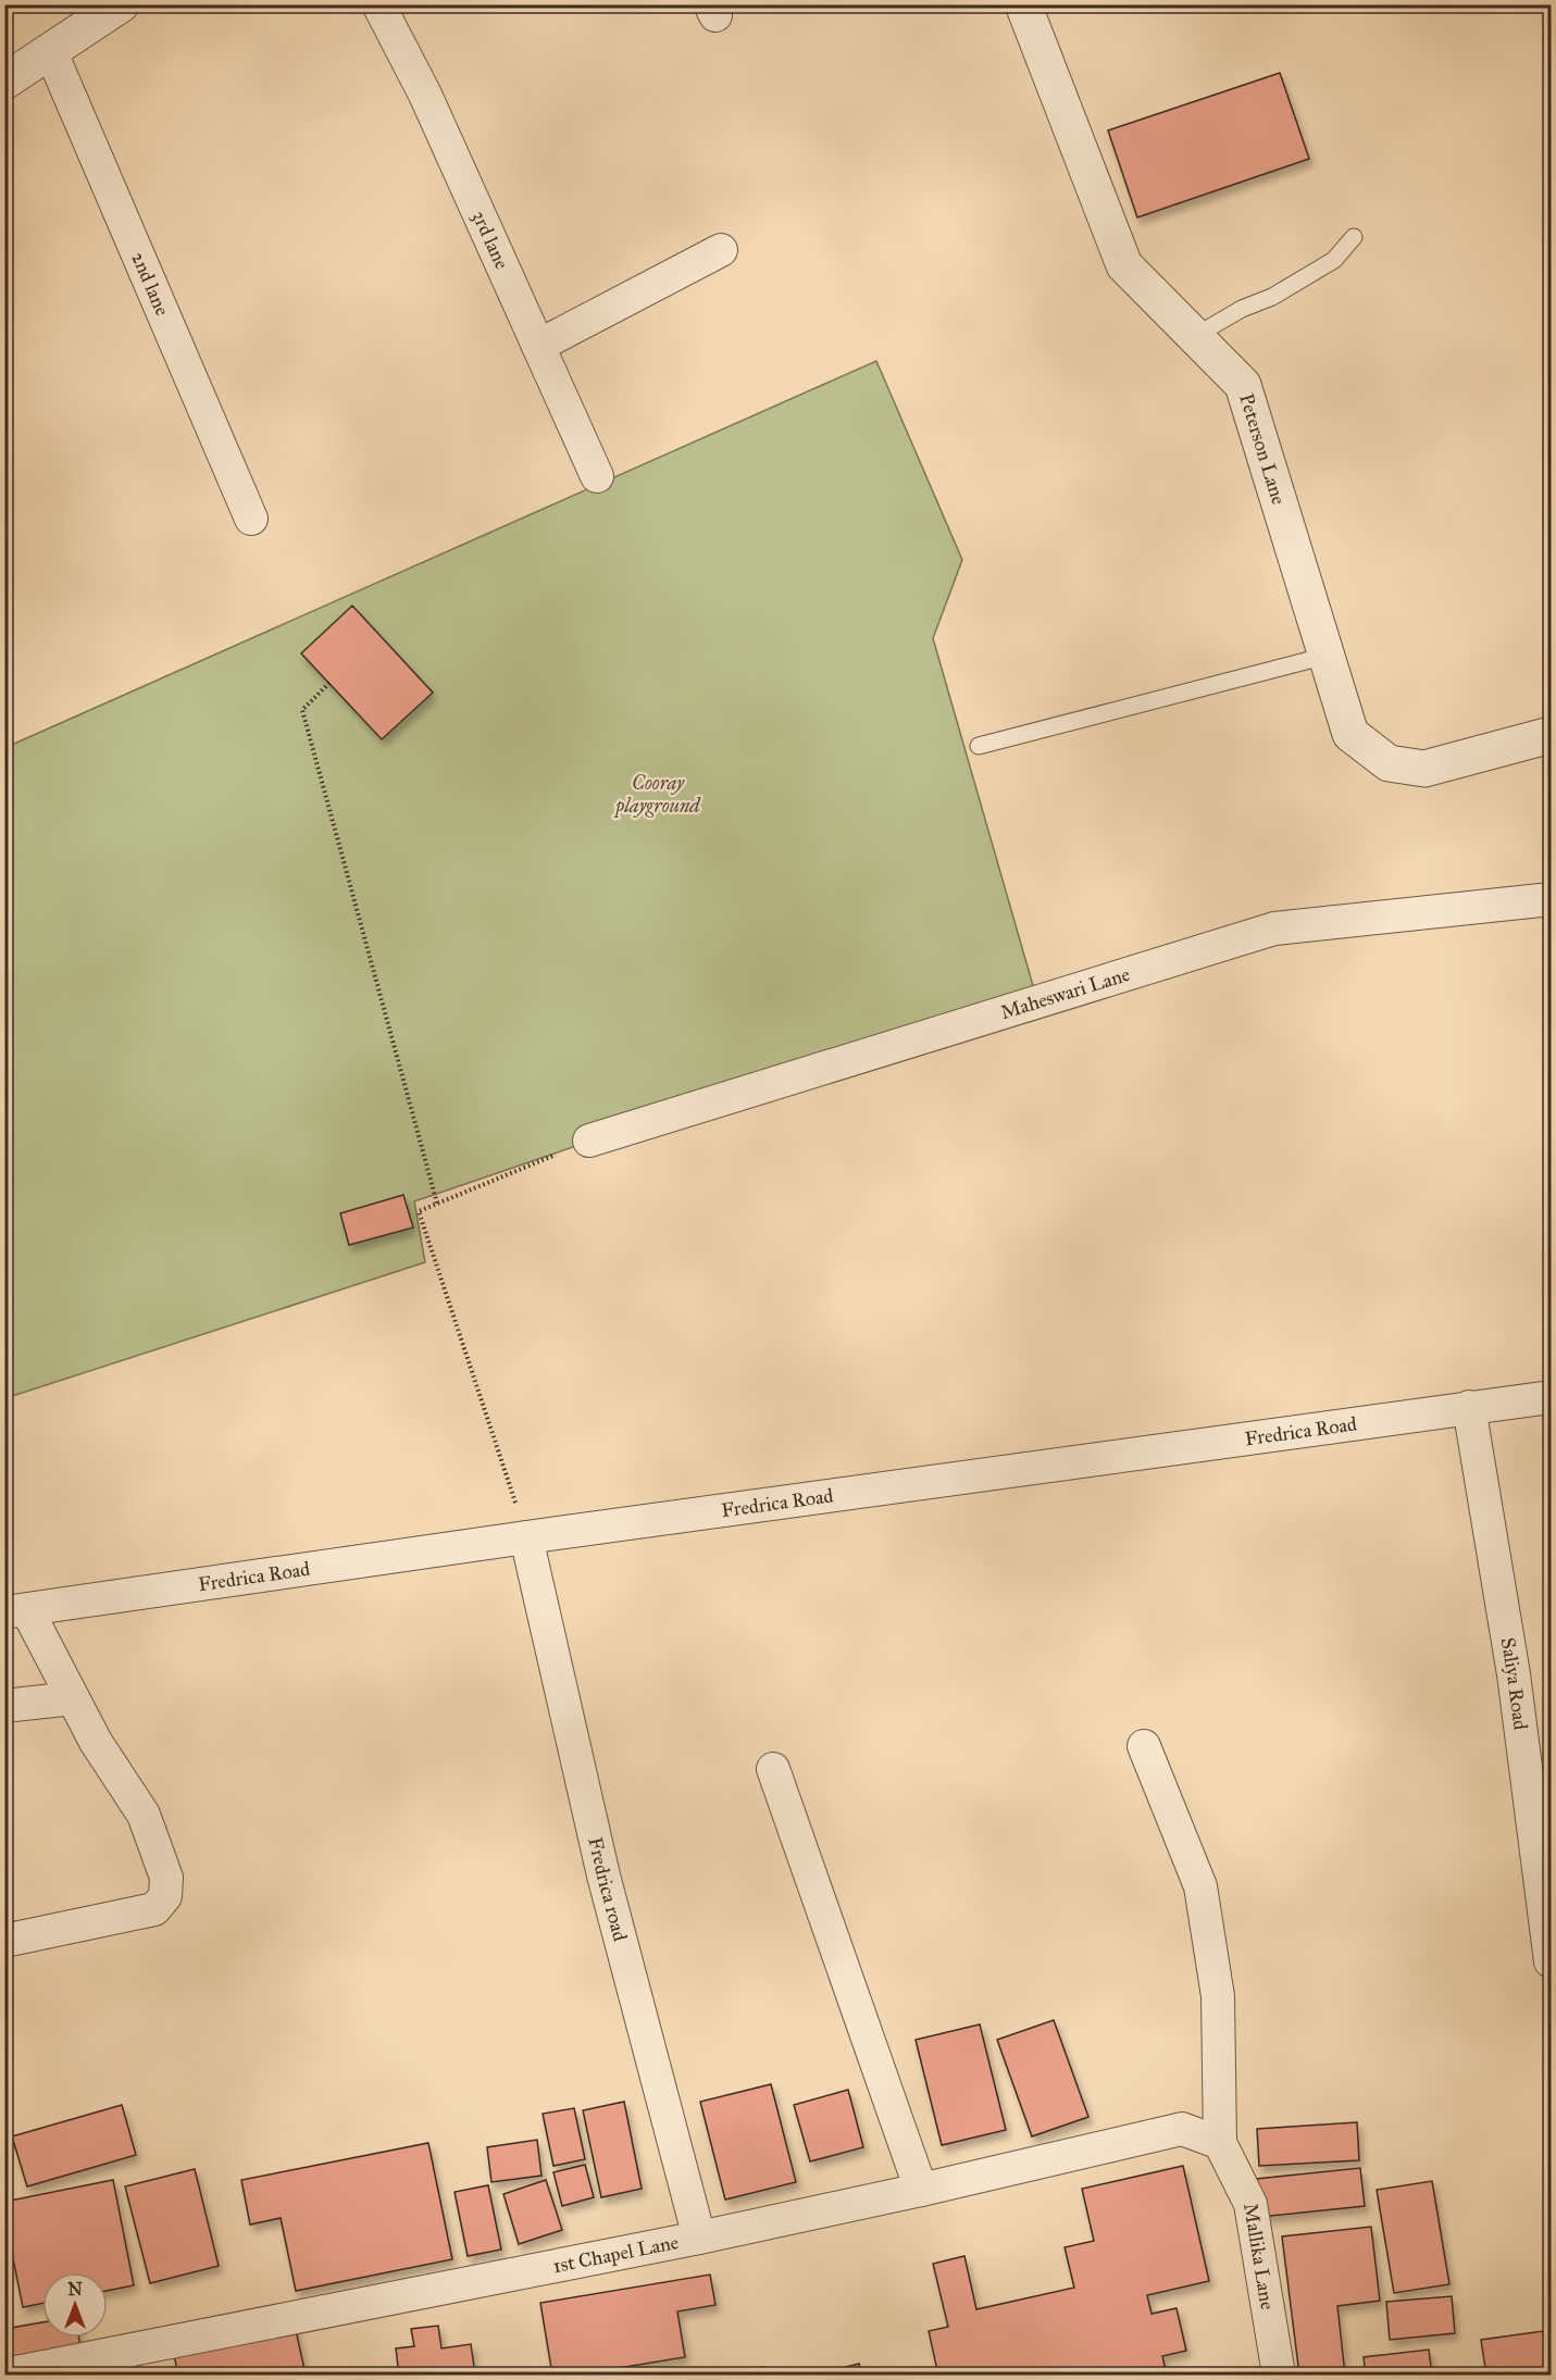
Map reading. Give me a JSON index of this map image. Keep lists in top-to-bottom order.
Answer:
{
  "streets": {
    "street": [
      "3rd lane",
      "2nd lane",
      "Peterson Lane",
      "Maheswari Lane",
      "Fredrica Road",
      "Saliya Road",
      "Fredrica road",
      "1st Chapel Lane",
      "Mallika Lane"
    ]
  },
  "crossings": [
    ["Fredrica Road", "Saliya Road"],
    ["Fredrica Road", "Fredrica road"],
    ["Fredrica road", "1st Chapel Lane"],
    ["1st Chapel Lane", "Mallika Lane"]
  ],
  "parks": ["Cooray playground"],
  "north": "top"
}
